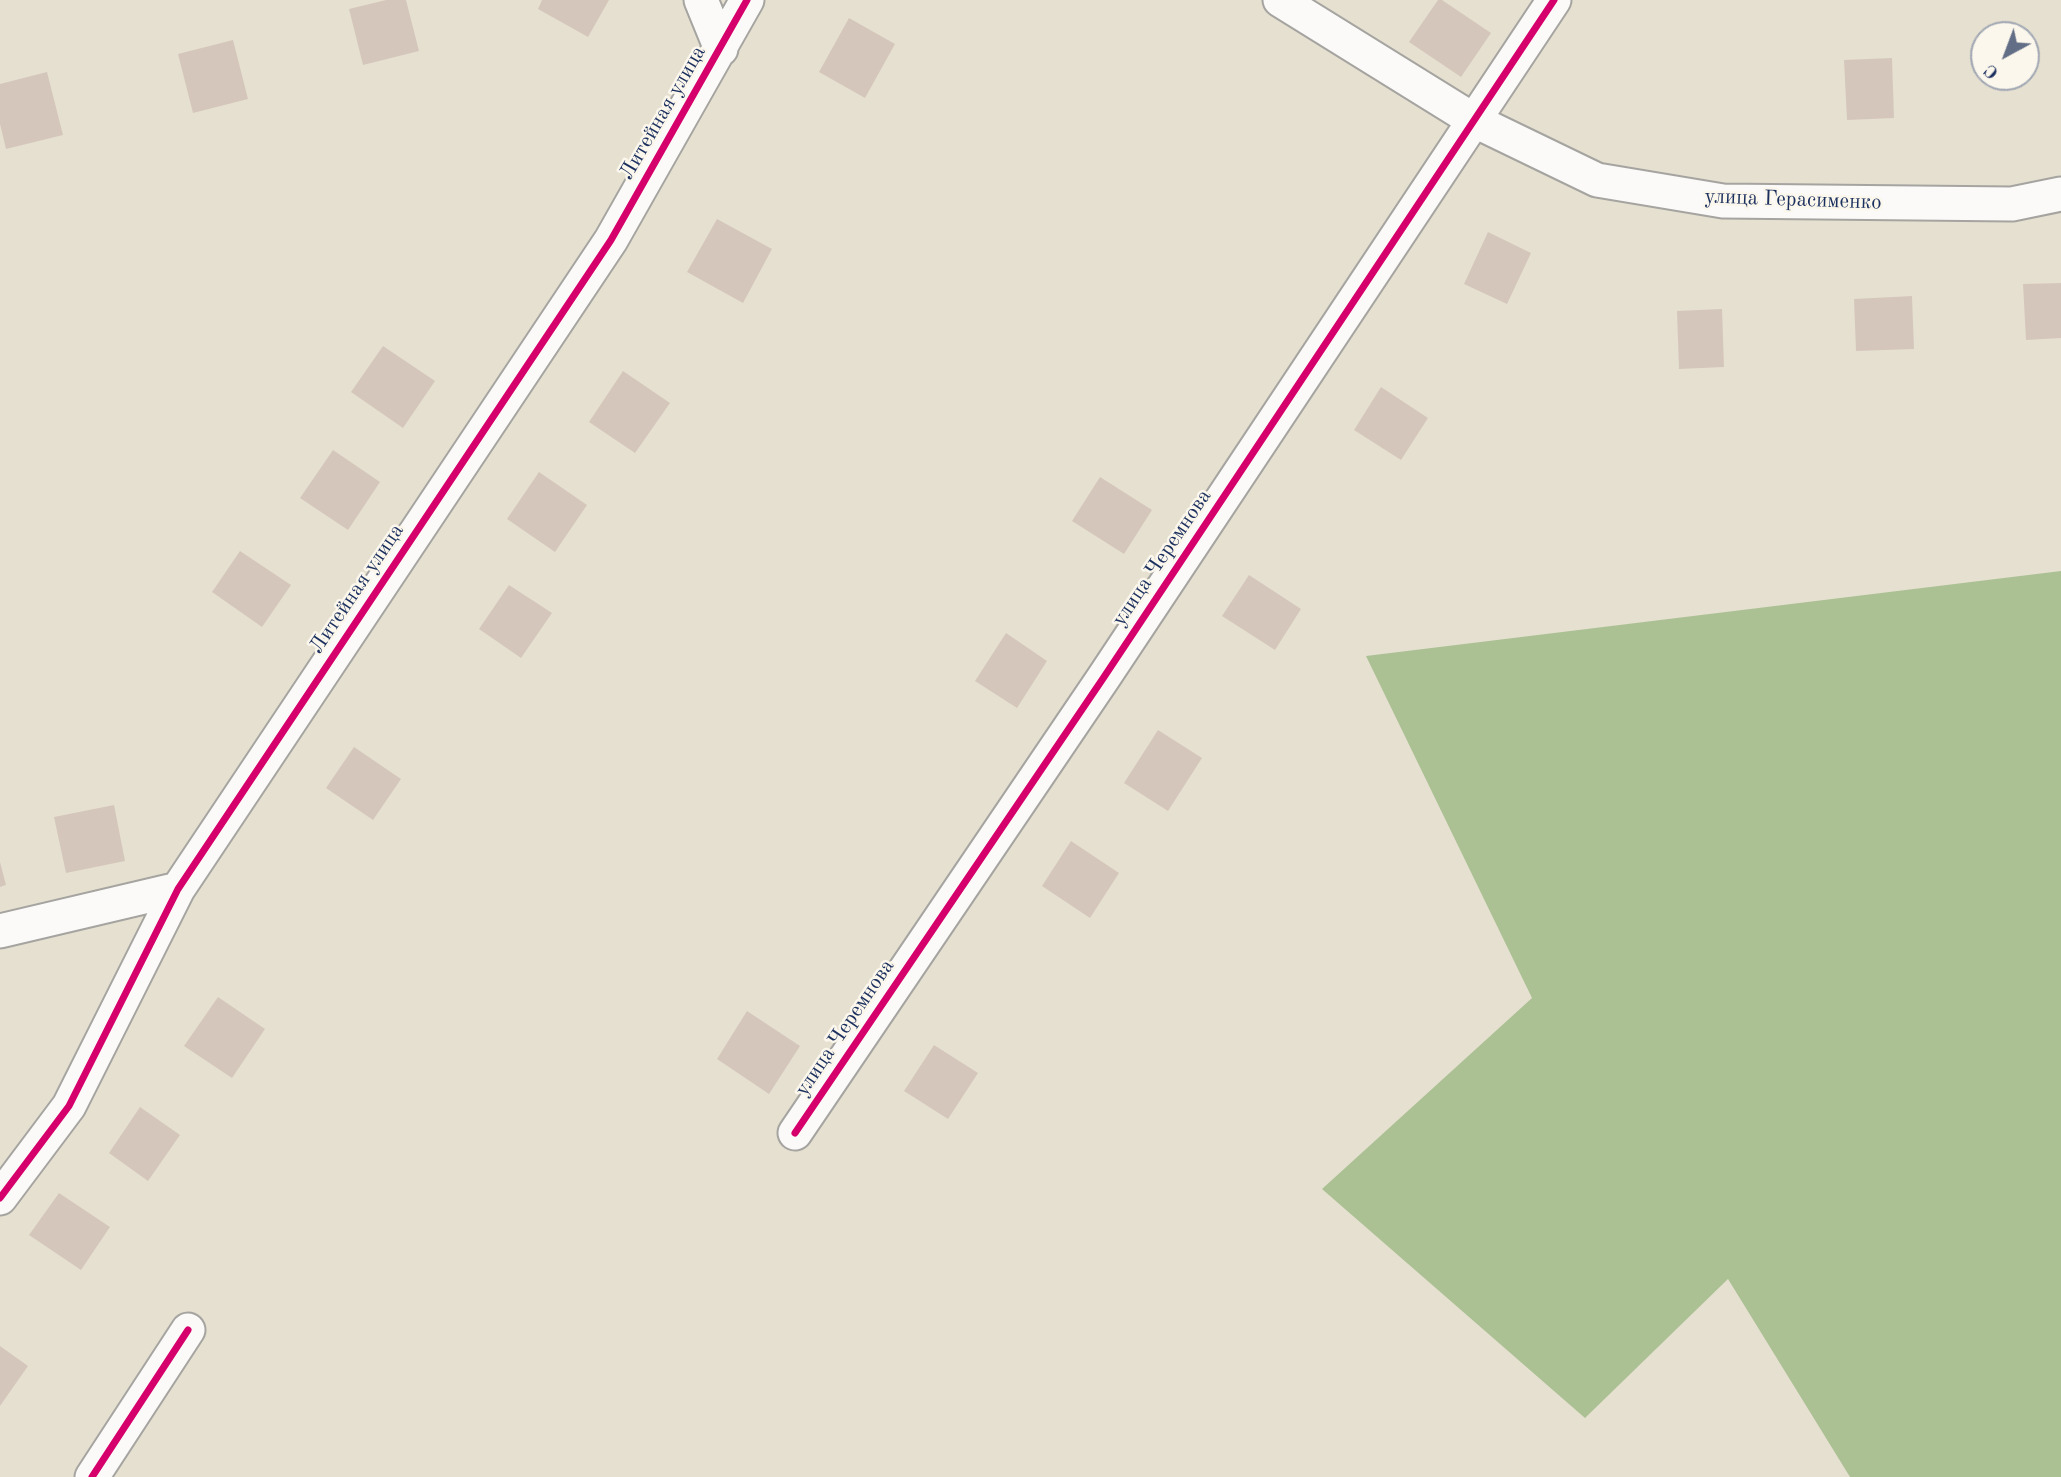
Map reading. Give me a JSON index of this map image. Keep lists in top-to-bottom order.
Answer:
{
  "streets": {
    "street": ["Литейная улица", "улица Герасименко", "улица Черемнова"]
  },
  "crossings": [
    ["улица Герасименко", "улица Черемнова"]
  ],
  "north": "bottom left"
}
